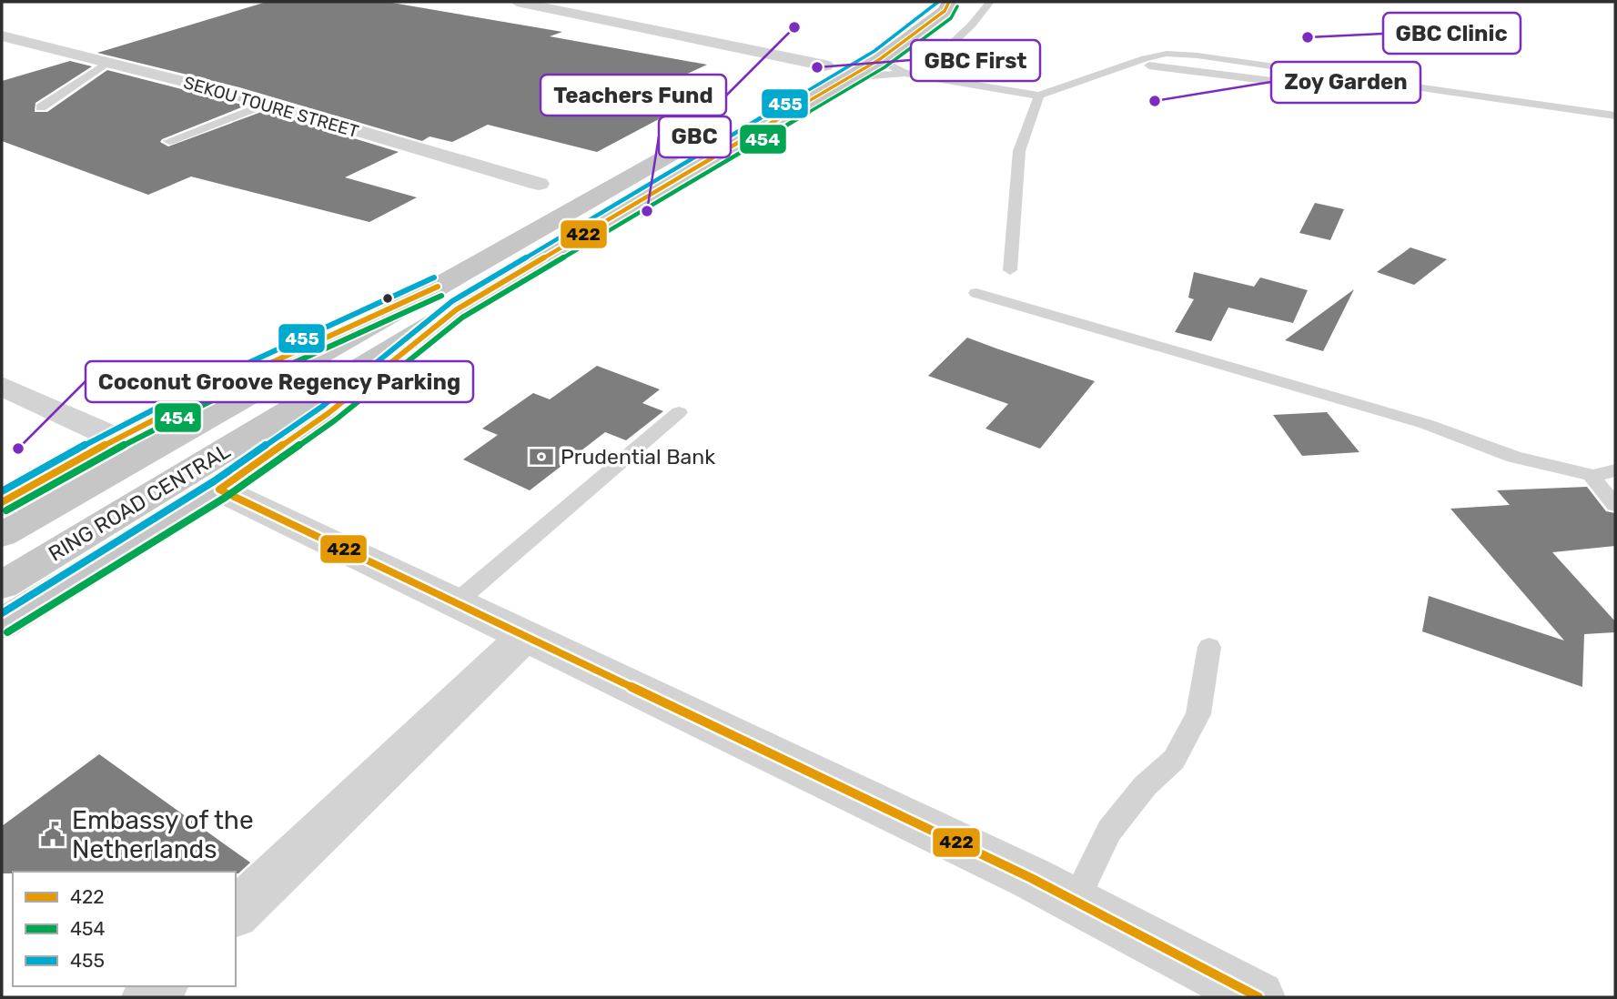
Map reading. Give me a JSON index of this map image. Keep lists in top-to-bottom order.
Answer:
{
  "streets": {
    "main road": ["RING ROAD CENTRAL"],
    "street": ["SEKOU TOURE STREET"]
  },
  "places": {
    "other": [
      "Teachers Fund",
      "GBC Clinic",
      "GBC First",
      "Zoy Garden",
      "GBC",
      "Coconut Groove Regency Parking"
    ],
    "bank": ["Prudential Bank"],
    "public building": ["Embassy of the Netherlands"]
  },
  "lines": ["transit line 422", "transit line 455", "transit line 454"],
  "legend": ["422", "454", "455"]
}
